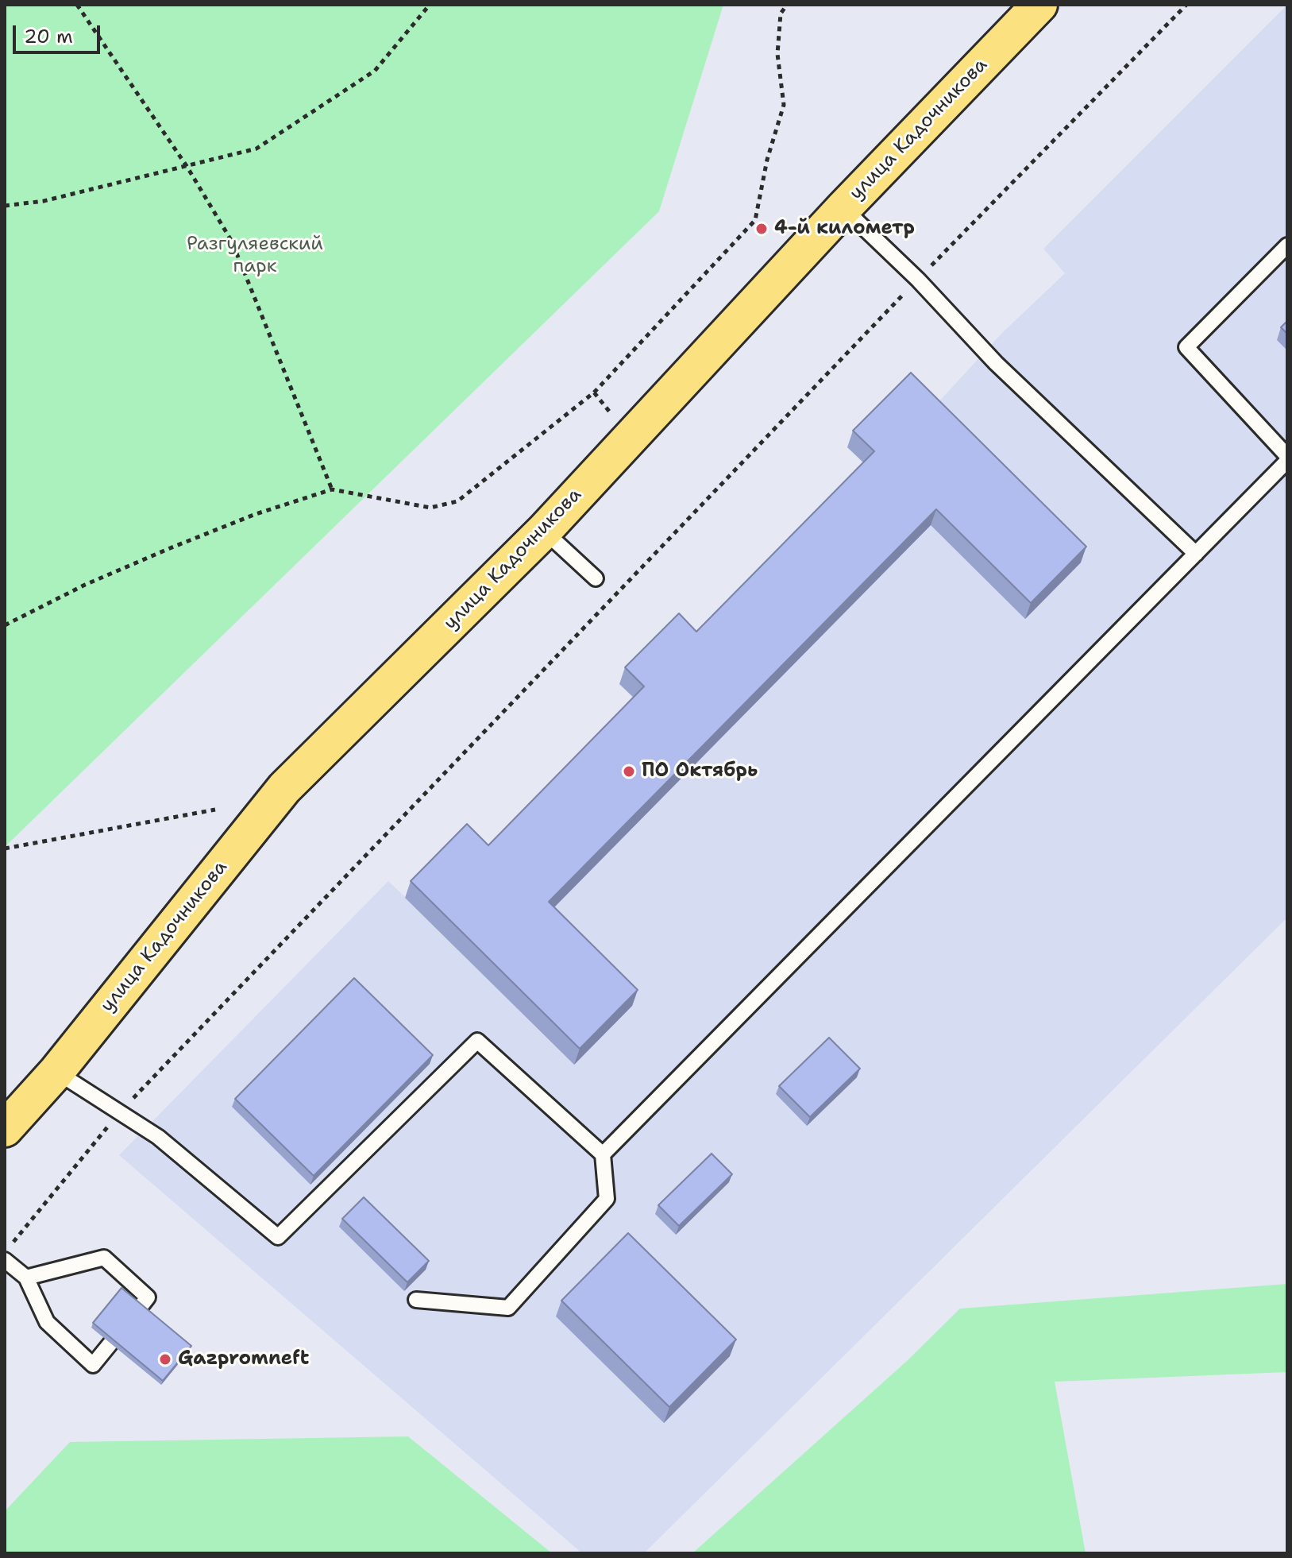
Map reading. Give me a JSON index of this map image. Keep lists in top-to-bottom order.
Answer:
{
  "streets": {
    "main road": ["улица Кадочникова"]
  },
  "parks": ["Разгуляевский парк"],
  "places": ["4-й километр", "ПО Октябрь", "Gazpromneft"],
  "scale_bar": "20 m"
}
